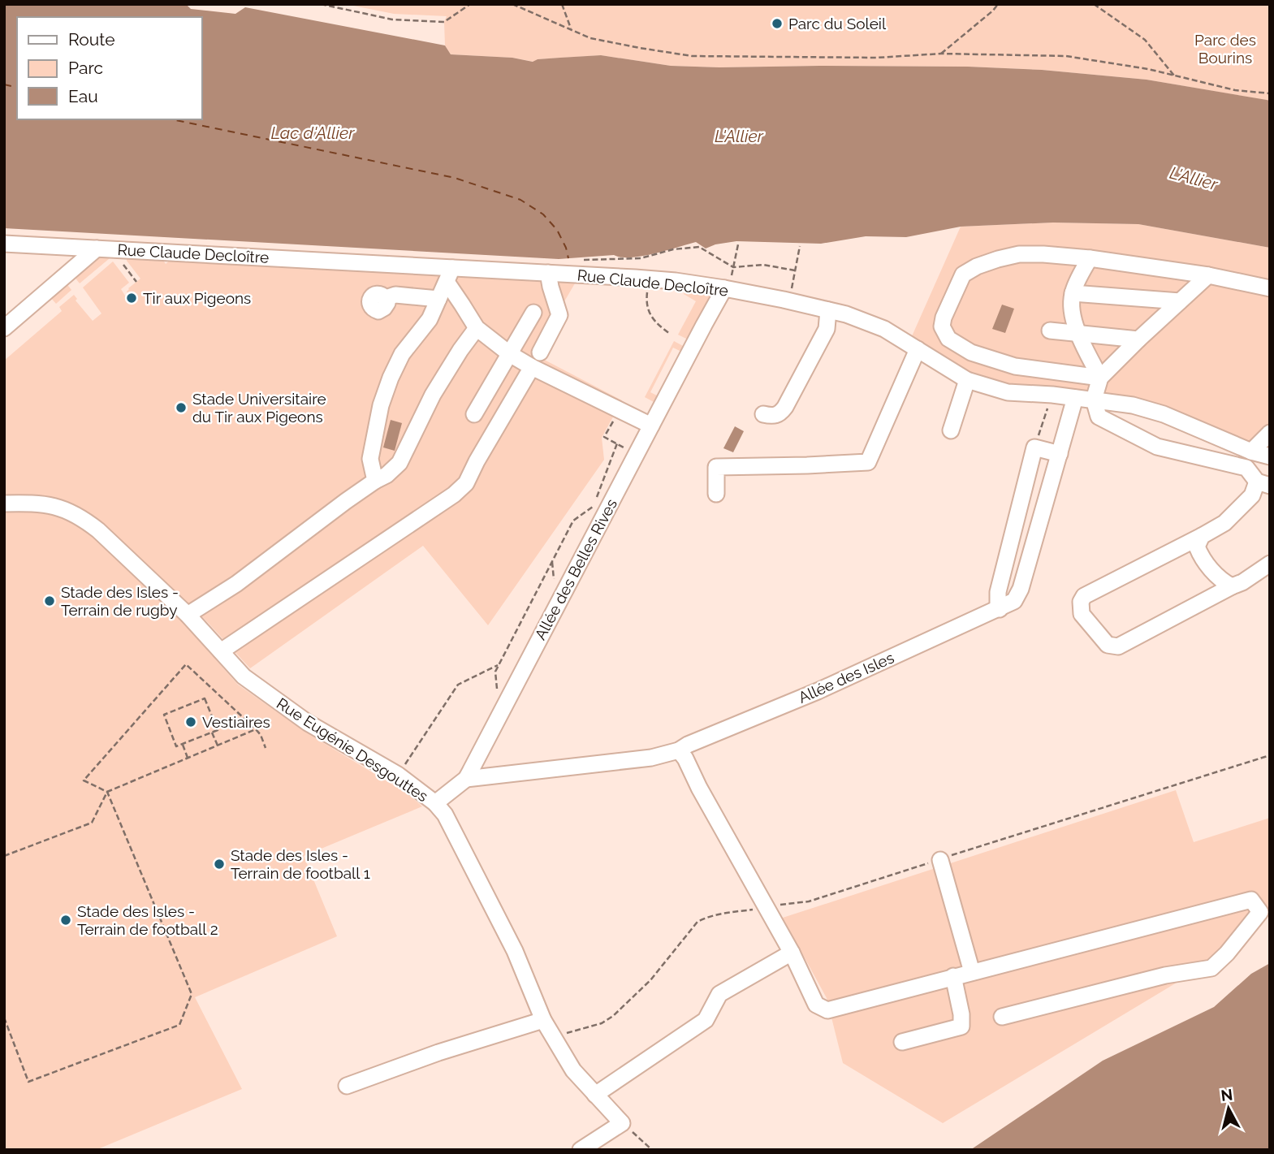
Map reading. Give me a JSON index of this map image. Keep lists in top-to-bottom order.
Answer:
{
  "streets": {
    "street": [
      "Rue Claude Decloître",
      "Allée des Belles Rives",
      "Allée des Isles",
      "Rue Eugénie Desgouttes"
    ]
  },
  "crossings": [
    ["Rue Claude Decloître", "Allée des Belles Rives"],
    ["Rue Claude Decloître", "Allée des Isles"],
    ["Allée des Belles Rives", "Allée des Isles"],
    ["Allée des Belles Rives", "Rue Eugénie Desgouttes"]
  ],
  "water": ["Lac d'Allier", "L'Allier"],
  "parks": ["Parc des Bourins"],
  "places": [
    "Parc du Soleil",
    "Tir aux Pigeons",
    "Stade Universitaire du Tir aux Pigeons",
    "Stade des Isles - Terrain de rugby",
    "Vestiaires",
    "Stade des Isles - Terrain de football 1",
    "Stade des Isles - Terrain de football 2"
  ],
  "legend": ["Route", "Parc", "Eau"],
  "north": "top"
}
